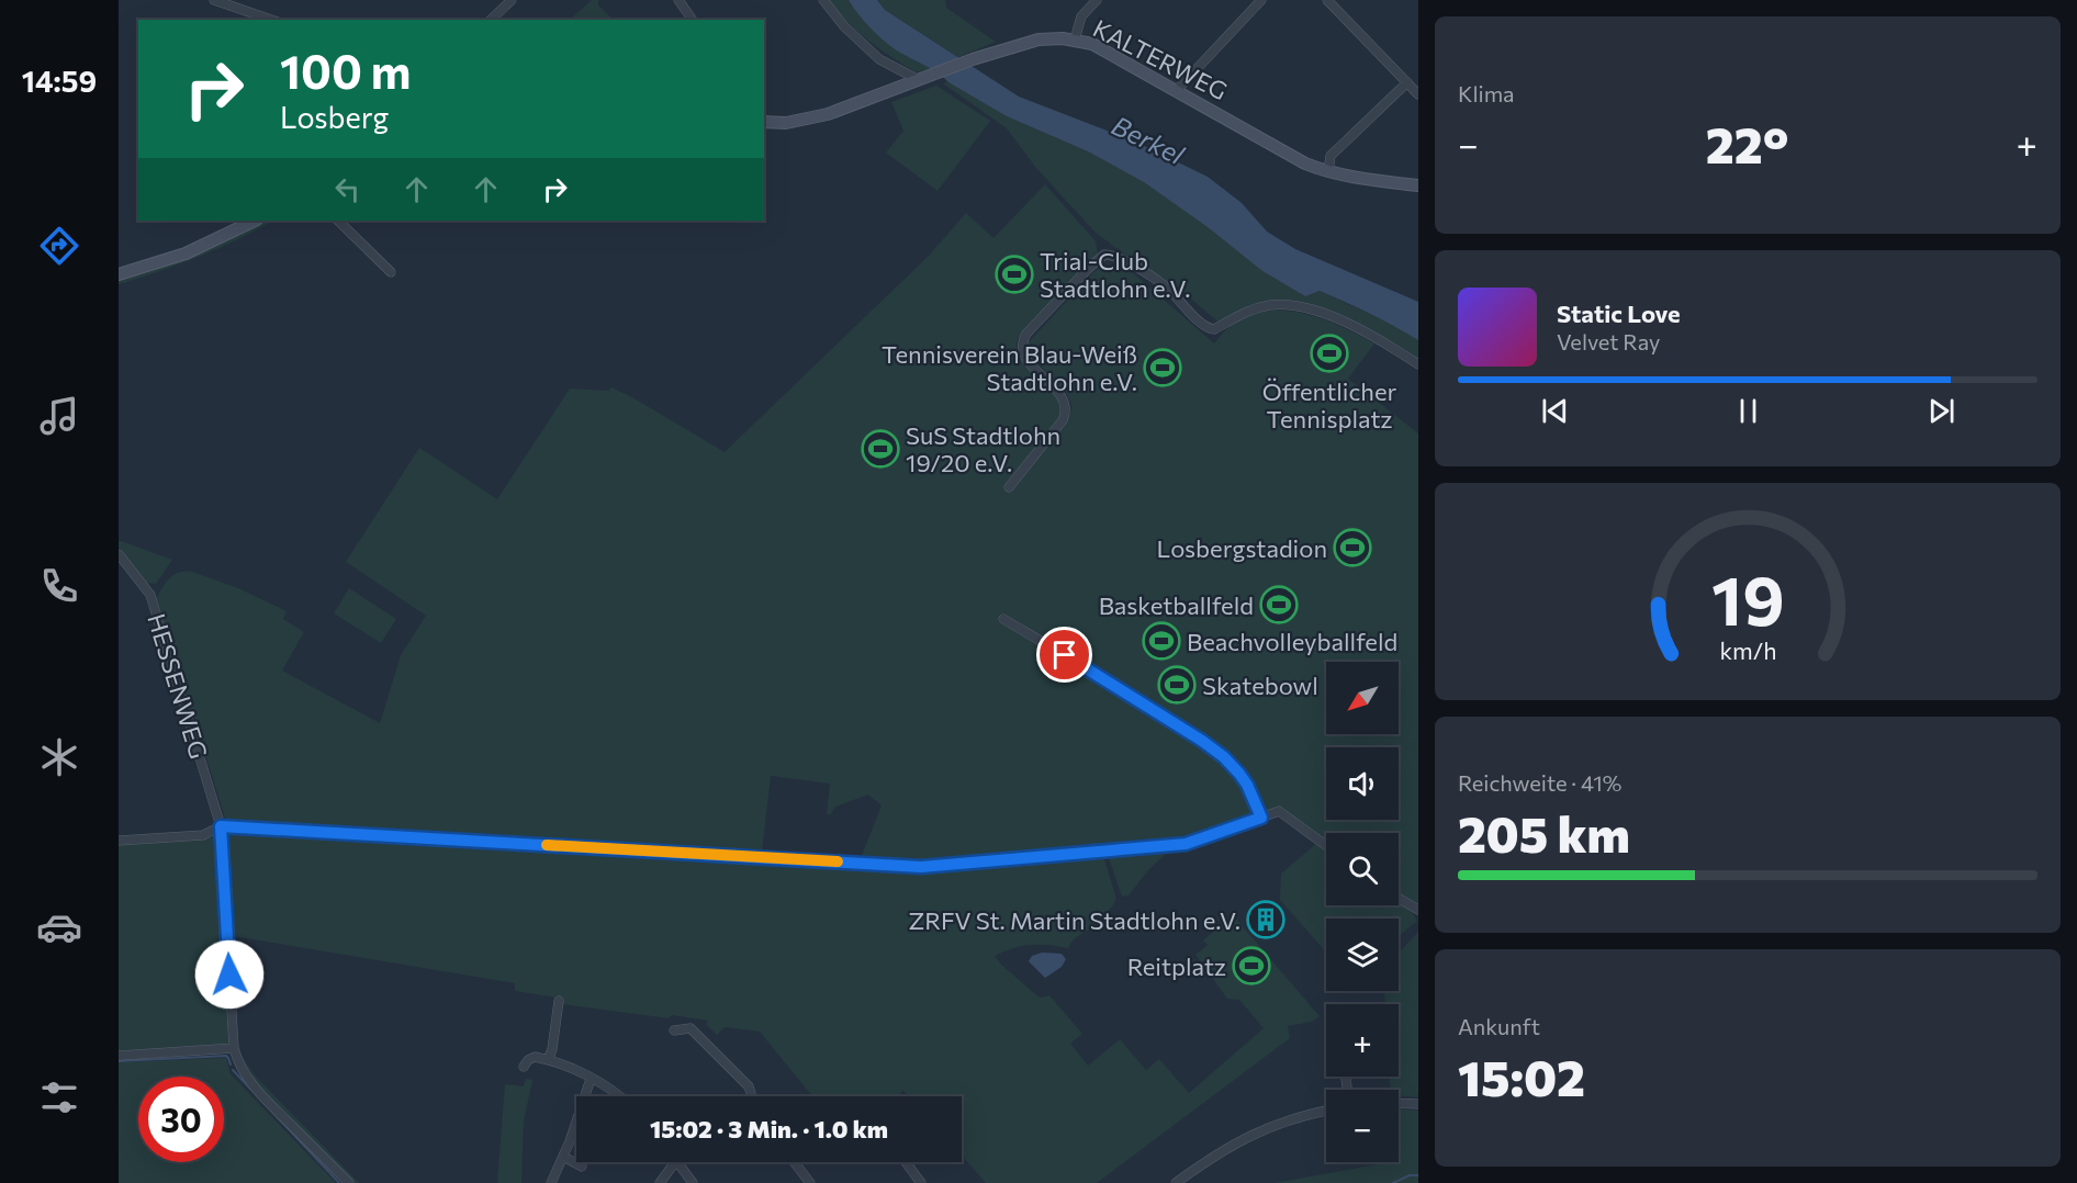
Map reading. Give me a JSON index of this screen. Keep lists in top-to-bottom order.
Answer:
{
  "streets": {
    "street": ["KALTERWEG", "HESSENWEG"]
  },
  "water": ["Berkel"],
  "places": {
    "sports": [
      "Trial-Club Stadtlohn e.V.",
      "Öffentlicher Tennisplatz",
      "Tennisverein Blau-Weiß Stadtlohn e.V.",
      "SuS Stadtlohn 19/20 e.V.",
      "Losbergstadion",
      "Basketballfeld",
      "Beachvolleyballfeld",
      "Skatebowl",
      "Reitplatz"
    ],
    "building": ["ZRFV St. Martin Stadtlohn e.V."]
  },
  "north": "bottom left",
  "page": {
    "tabs": "14:59",
    "tile": [
      "Klima",
      ["Reichweite · 41%", "205 km"],
      ["Ankunft", "15:02"]
    ],
    "turn": ["100 m", "Losberg"],
    "heat": ["−", "22°", "+"],
    "song": ["Static Love", "Velvet Ray"],
    "map_buttons": ["+", "−"],
    "limit": "30",
    "trip": "15:02 · 3 Min. · 1.0 km",
    "gauge": ["19", "km/h"]
  }
}
